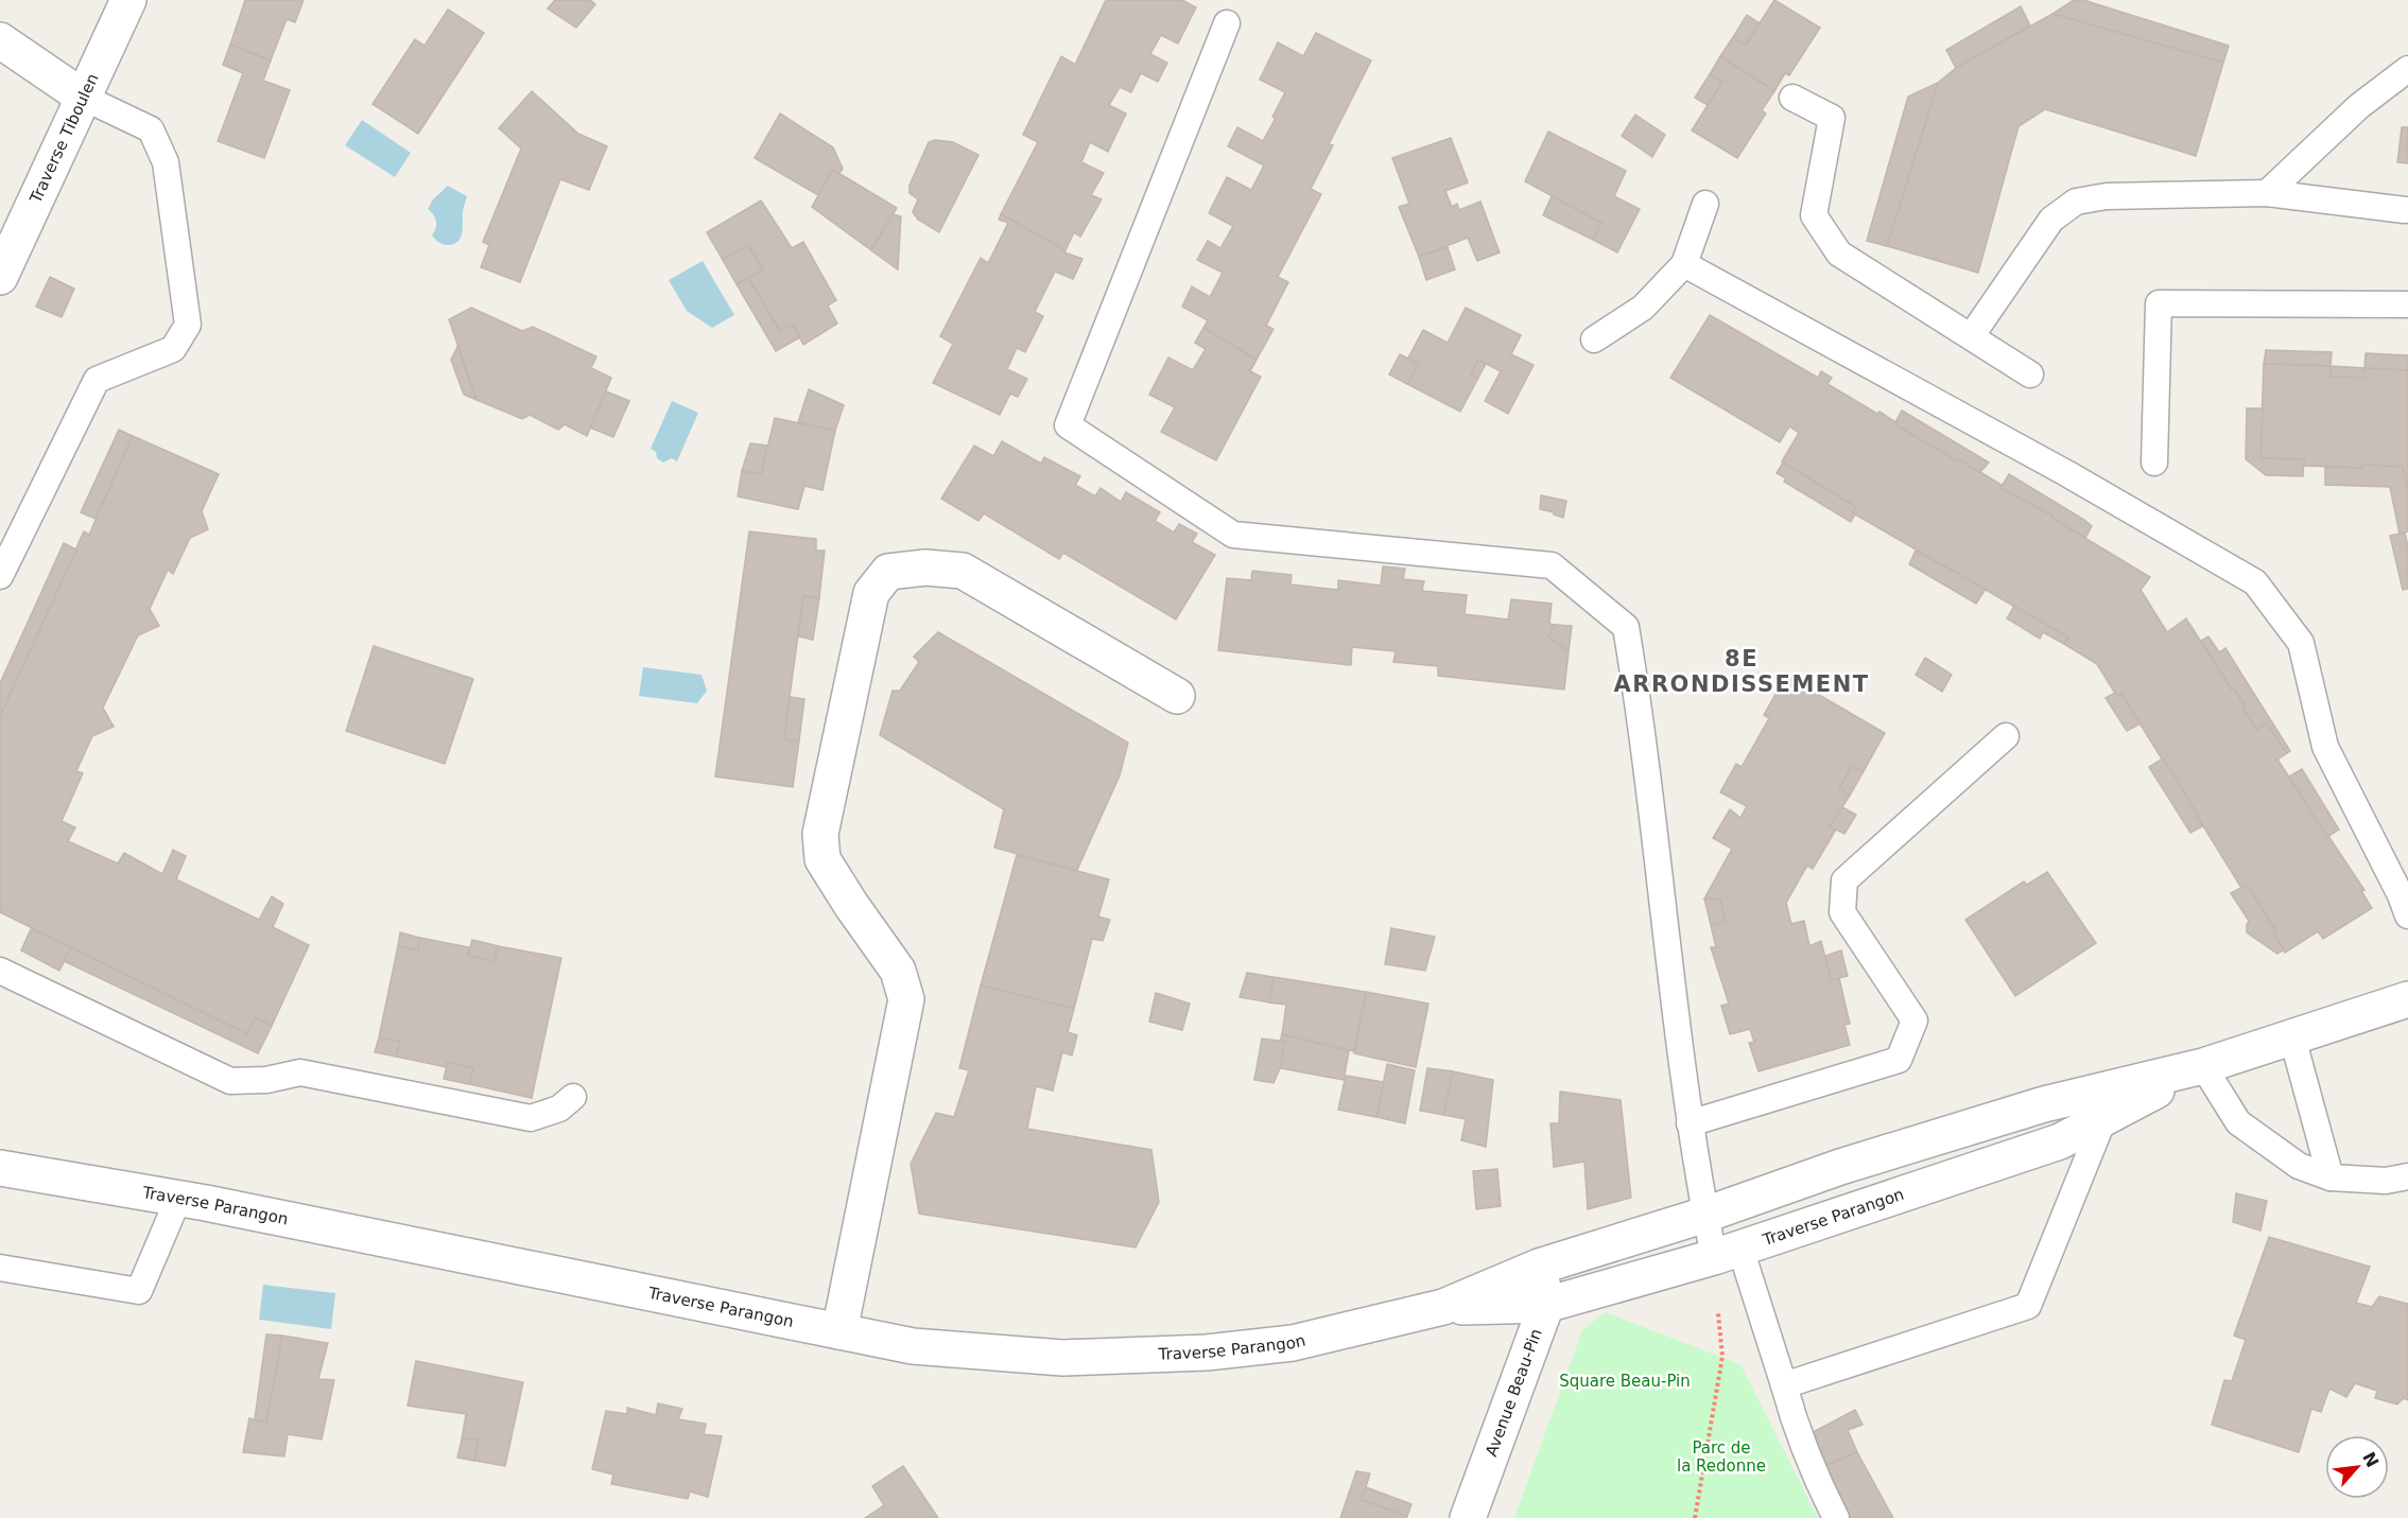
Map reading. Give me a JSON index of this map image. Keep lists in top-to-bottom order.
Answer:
{
  "streets": {
    "street": ["Traverse Tiboulen", "Traverse Parangon", "Avenue Beau-Pin"]
  },
  "crossings": [
    ["Traverse Parangon", "Avenue Beau-Pin"]
  ],
  "districts": ["8E ARRONDISSEMENT"],
  "parks": ["Square Beau-Pin", "Parc de la Redonne"],
  "north": "top right"
}
